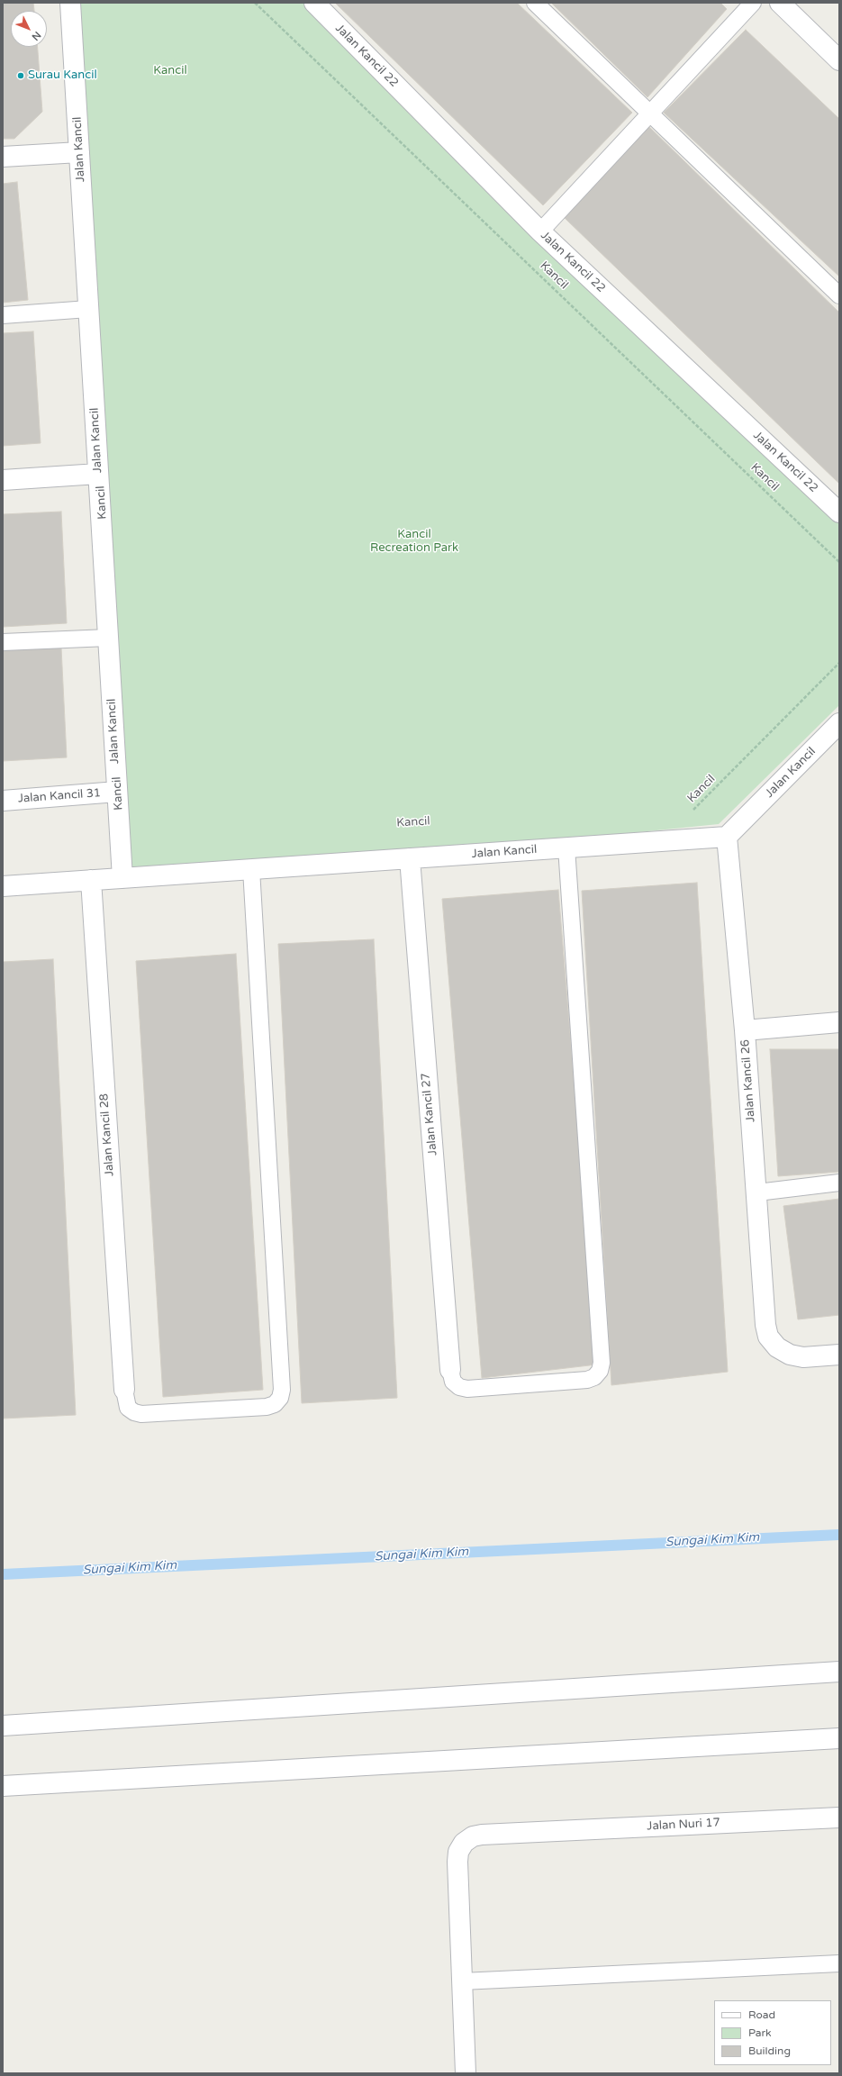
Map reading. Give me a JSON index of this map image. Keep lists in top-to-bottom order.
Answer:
{
  "streets": {
    "street": [
      "Jalan Kancil 22",
      "Jalan Kancil",
      "Jalan Kancil 31",
      "Jalan Kancil 26",
      "Jalan Kancil 27",
      "Jalan Kancil 28",
      "Jalan Nuri 17"
    ],
    "path": ["Kancil"]
  },
  "crossings": [
    ["Jalan Kancil", "Jalan Kancil 31"],
    ["Jalan Kancil", "Jalan Kancil 26"],
    ["Jalan Kancil", "Jalan Kancil 27"],
    ["Jalan Kancil", "Jalan Kancil 28"]
  ],
  "water": ["Sungai Kim Kim"],
  "parks": ["Kancil", "Kancil Recreation Park"],
  "places": ["Surau Kancil"],
  "legend": ["Road", "Park", "Building"],
  "north": "bottom right"
}
